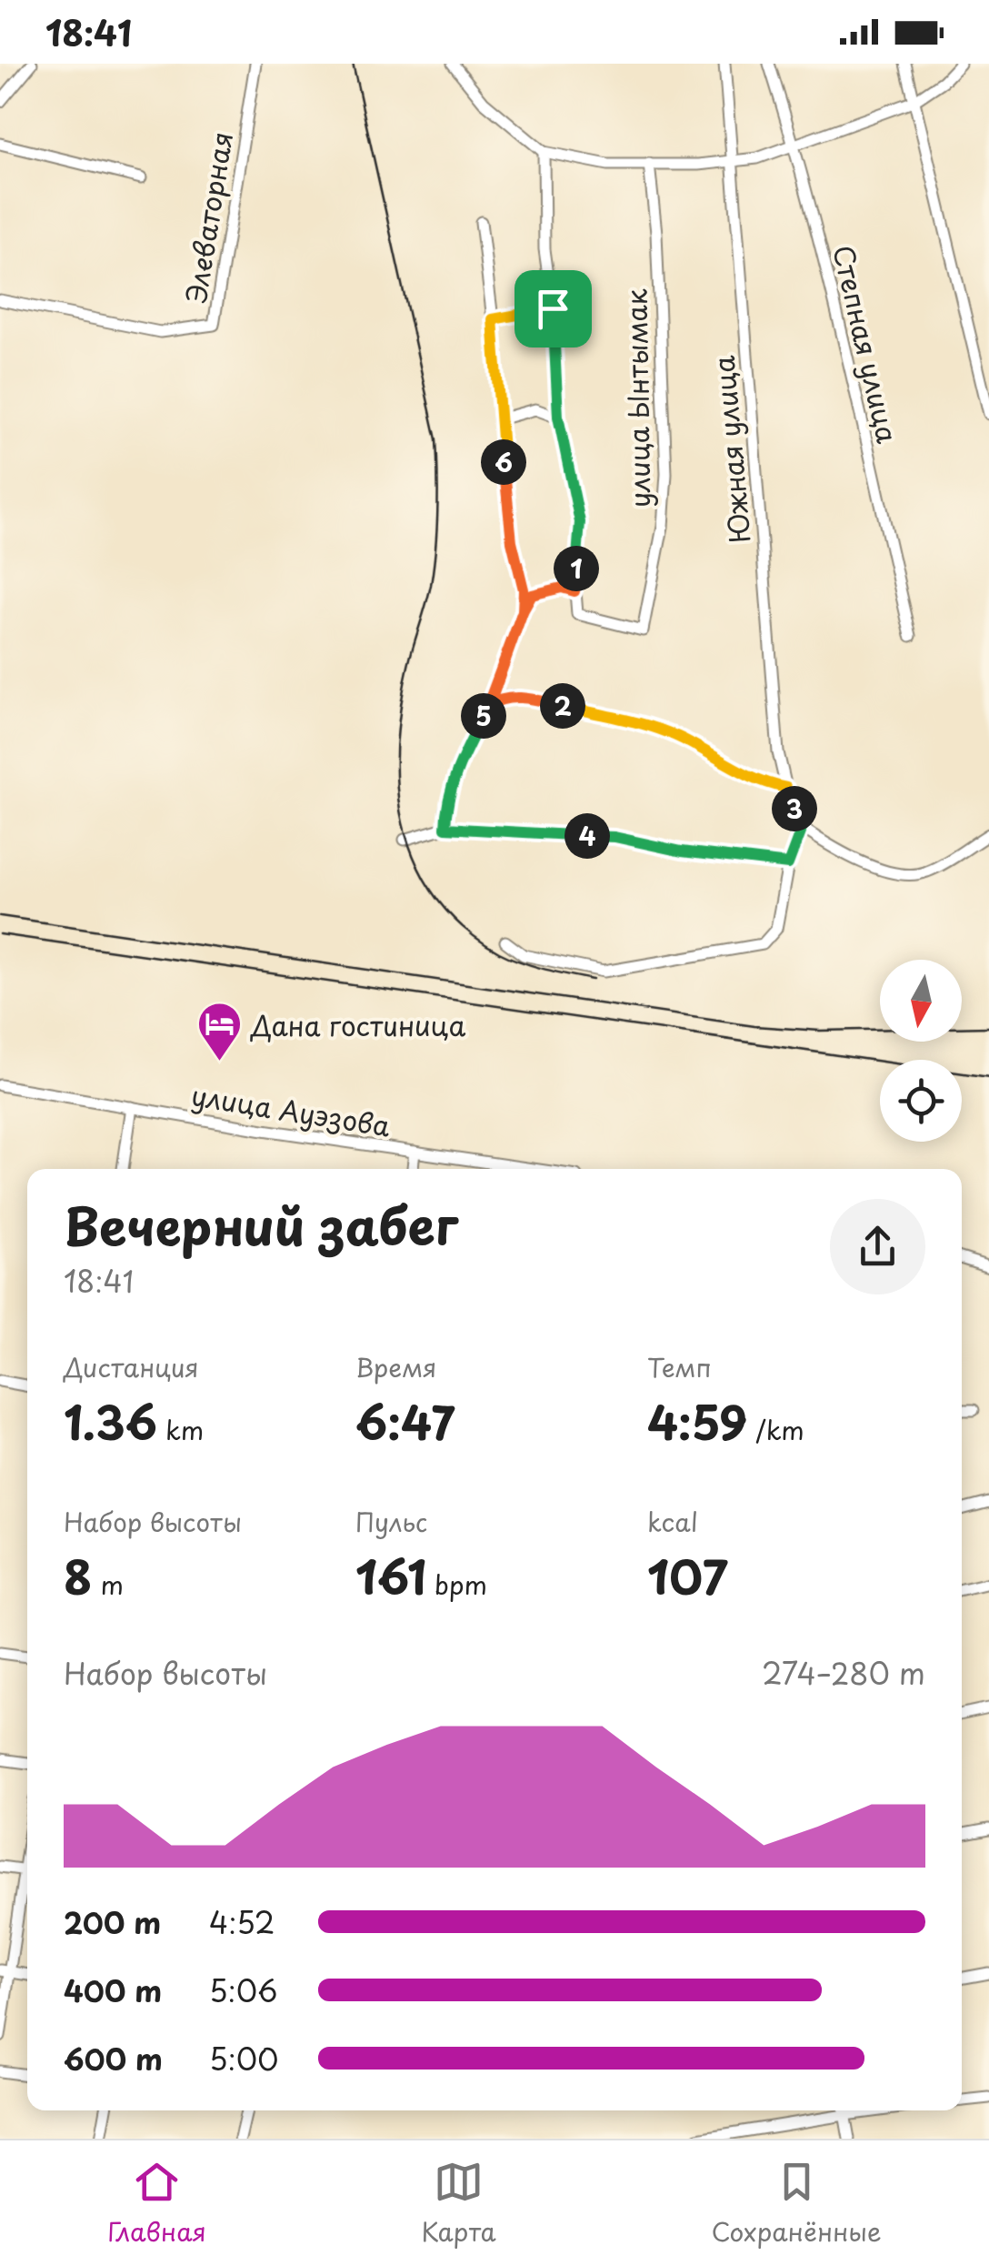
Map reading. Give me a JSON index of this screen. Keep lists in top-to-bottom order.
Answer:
{
  "streets": {
    "street": [
      "Элеваторная",
      "Степная улица",
      "улица Ынтымак",
      "Южная улица",
      "улица Ауэзова"
    ]
  },
  "places": {
    "hotel": ["Дана гостиница"]
  },
  "north": "bottom",
  "page": {
    "status": "18:41",
    "pins": [
      "6",
      "1",
      "2",
      "5",
      "3",
      "4"
    ],
    "heading": ["Вечерний забег", "18:41"],
    "stats": [
      ["Дистанция", "1.36 km"],
      ["Время", "6:47"],
      ["Темп", "4:59 /km"],
      ["Набор высоты", "8 m"],
      ["Пульс", "161 bpm"],
      ["kcal", "107"]
    ],
    "chart": ["Набор высоты", "274–280 m"],
    "list": [
      {
        "name": "200 m",
        "note": "4:52"
      },
      {
        "name": "400 m",
        "note": "5:06"
      },
      {
        "name": "600 m",
        "note": "5:00"
      }
    ],
    "tabs": ["Главная", "Карта", "Сохранённые"]
  }
}
